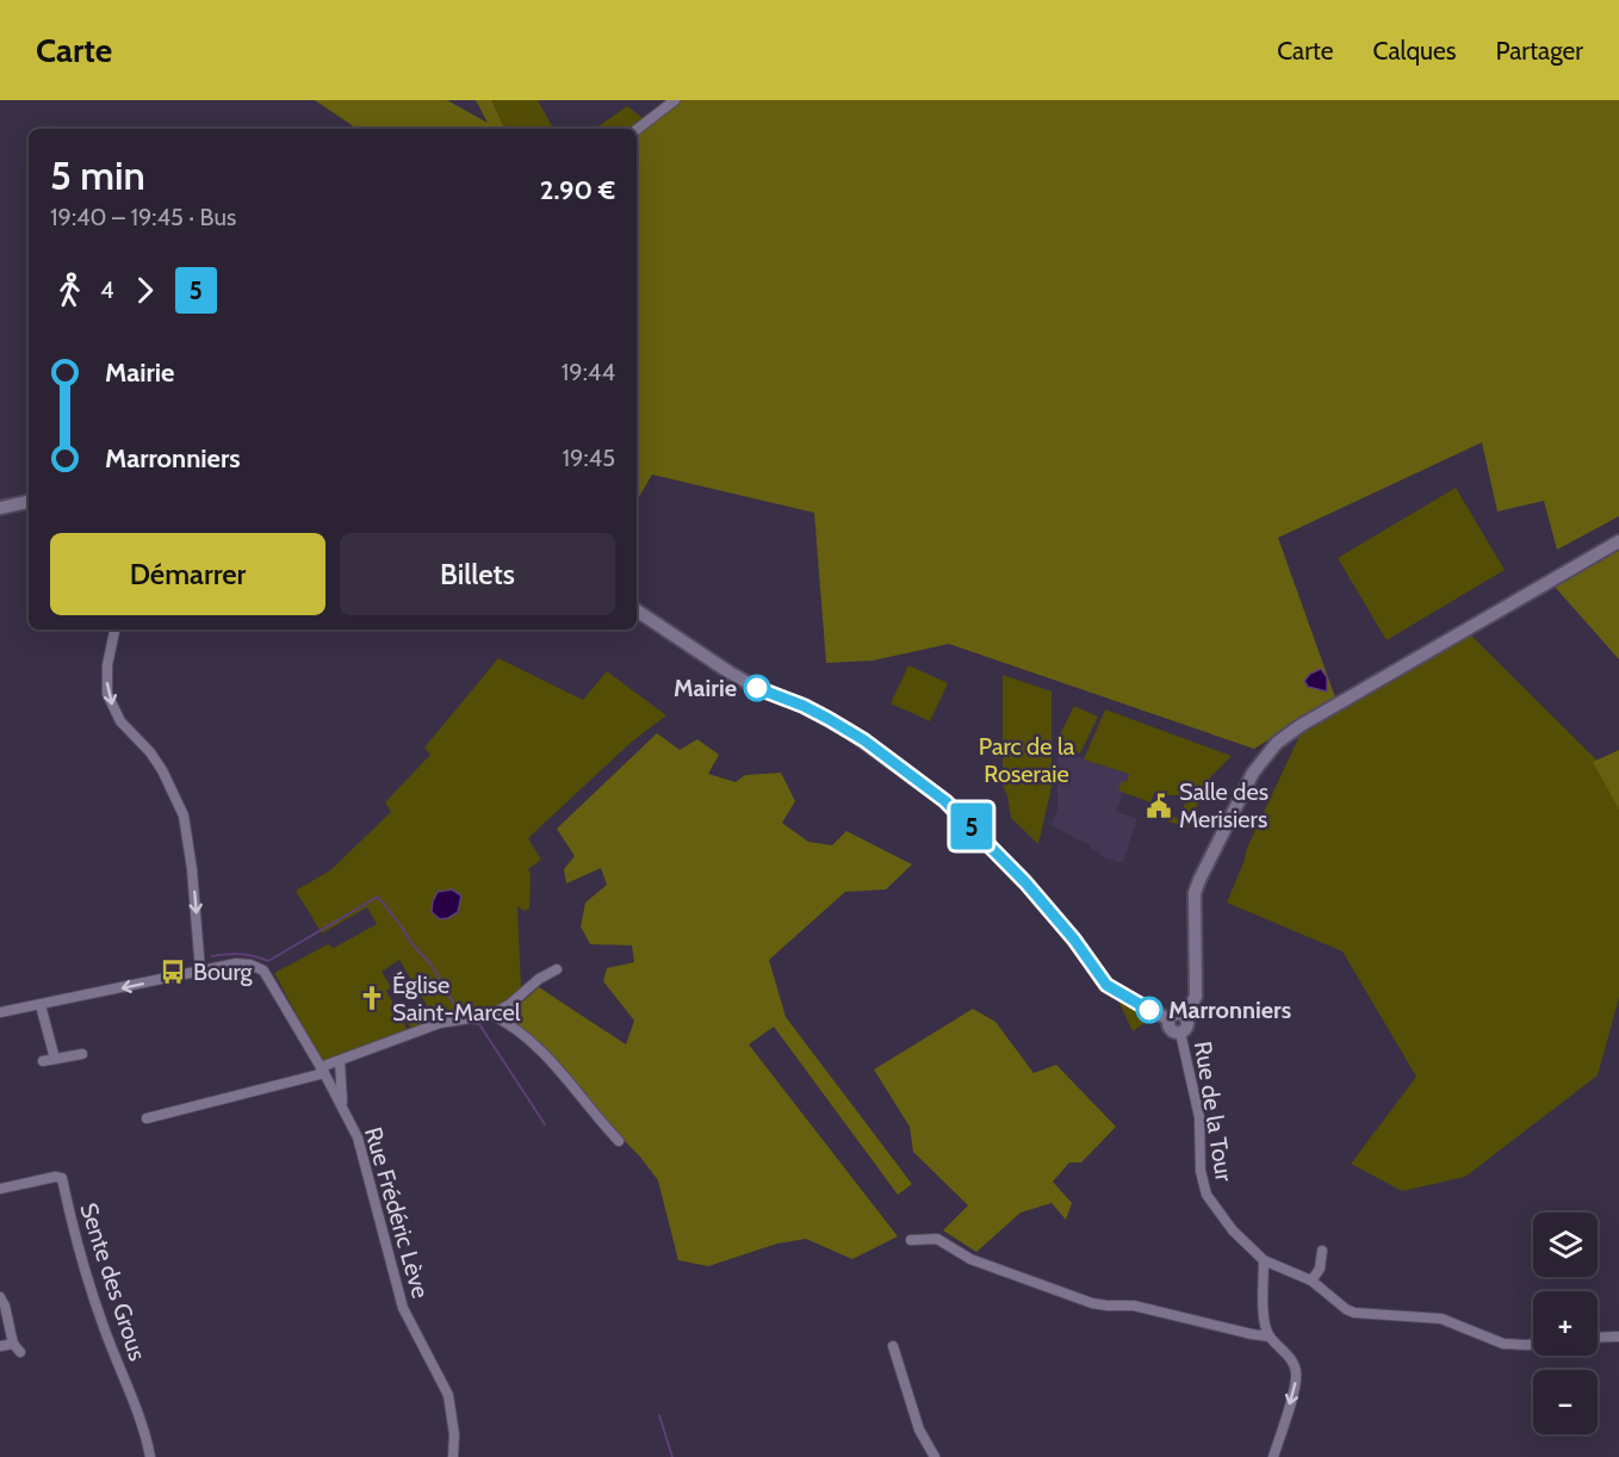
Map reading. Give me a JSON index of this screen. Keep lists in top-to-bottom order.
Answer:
{
  "streets": {
    "street": ["Rue de la Tour", "Rue Frédéric Lève", "Sente des Grous"]
  },
  "parks": ["Parc de la Roseraie"],
  "places": {
    "other": ["Mairie", "Marronniers"],
    "public building": ["Salle des Merisiers"],
    "bus stop": ["Bourg"],
    "church": ["Église Saint-Marcel"]
  },
  "lines": ["bus line 5"],
  "page": {
    "header": "Carte",
    "nav": ["Carte", "Calques", "Partager"],
    "on_map": "5",
    "heading": ["5 min", "19:40 – 19:45 · Bus", "2.90 €"],
    "legs": ["4", "5"],
    "list": [
      {
        "name": "Mairie",
        "value": "19:44"
      },
      {
        "name": "Marronniers",
        "value": "19:45"
      }
    ],
    "buttons": ["Démarrer", "Billets"],
    "map_buttons": ["+", "−"]
  }
}
